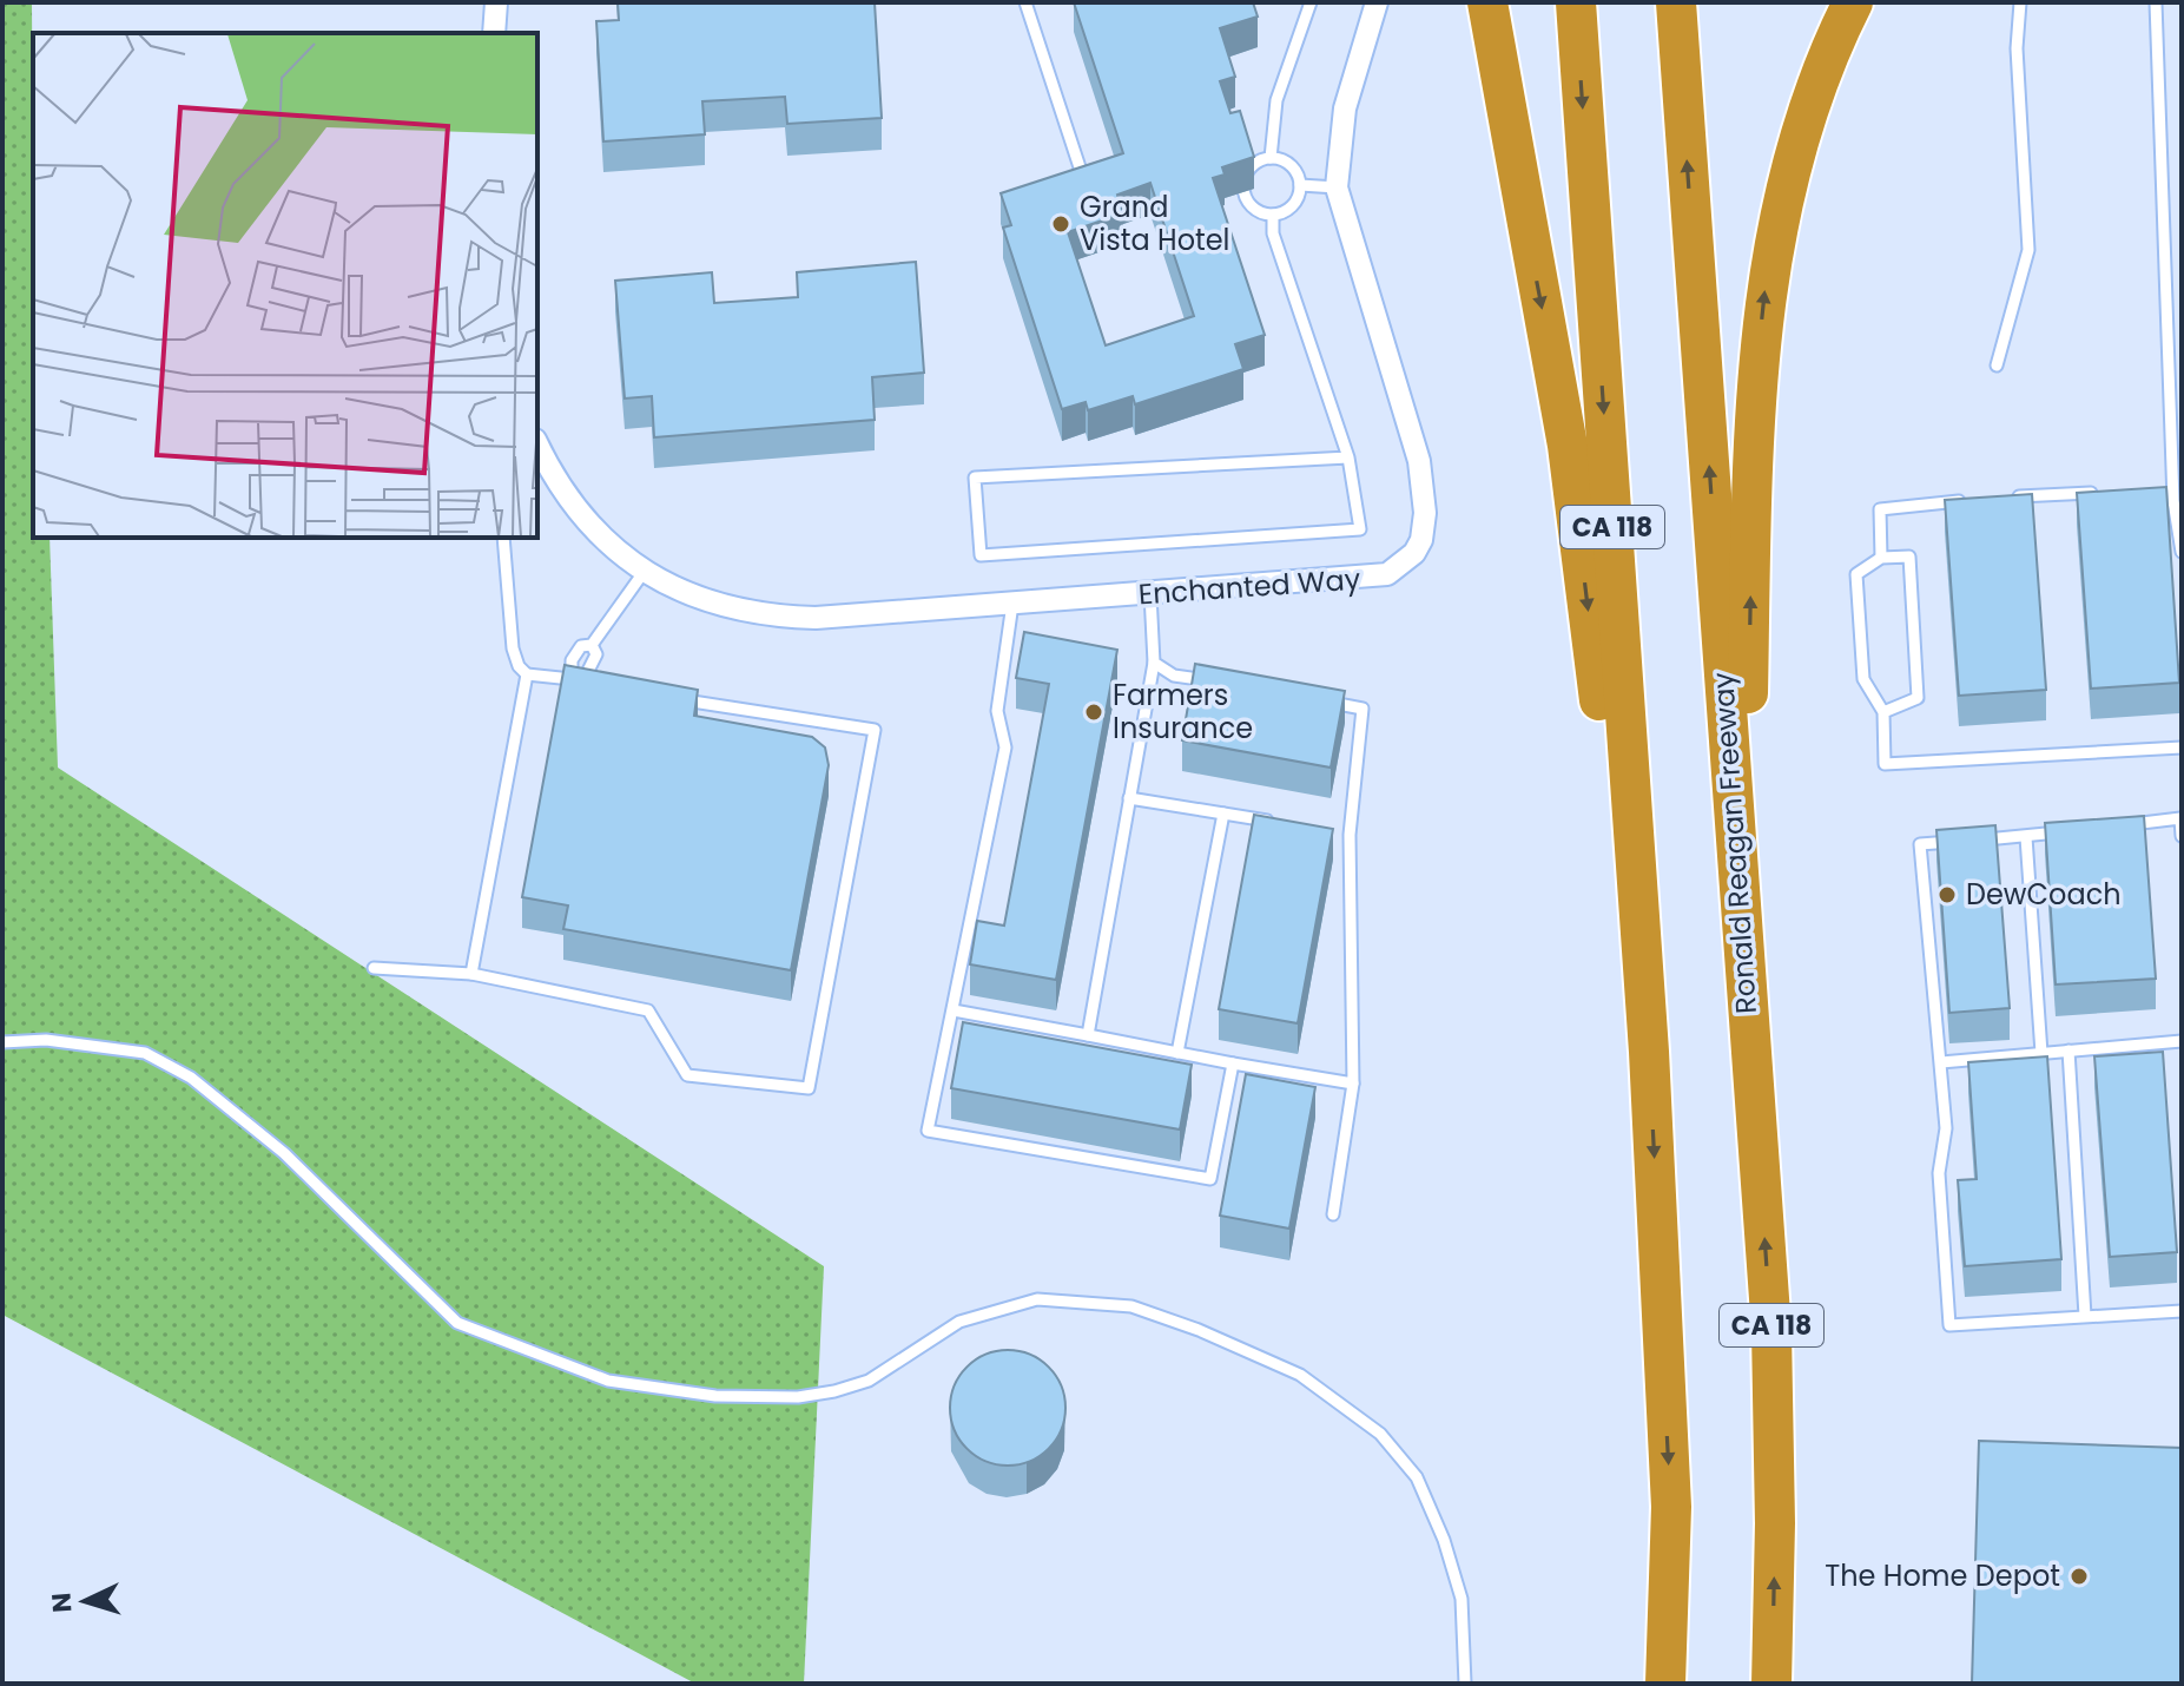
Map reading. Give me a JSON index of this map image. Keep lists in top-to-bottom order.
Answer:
{
  "streets": {
    "highway": ["CA 118", "Ronald Reagan Freeway"],
    "street": ["Enchanted Way"]
  },
  "places": [
    "Grand Vista Hotel",
    "Farmers Insurance",
    "DewCoach",
    "The Home Depot"
  ],
  "north": "left"
}
